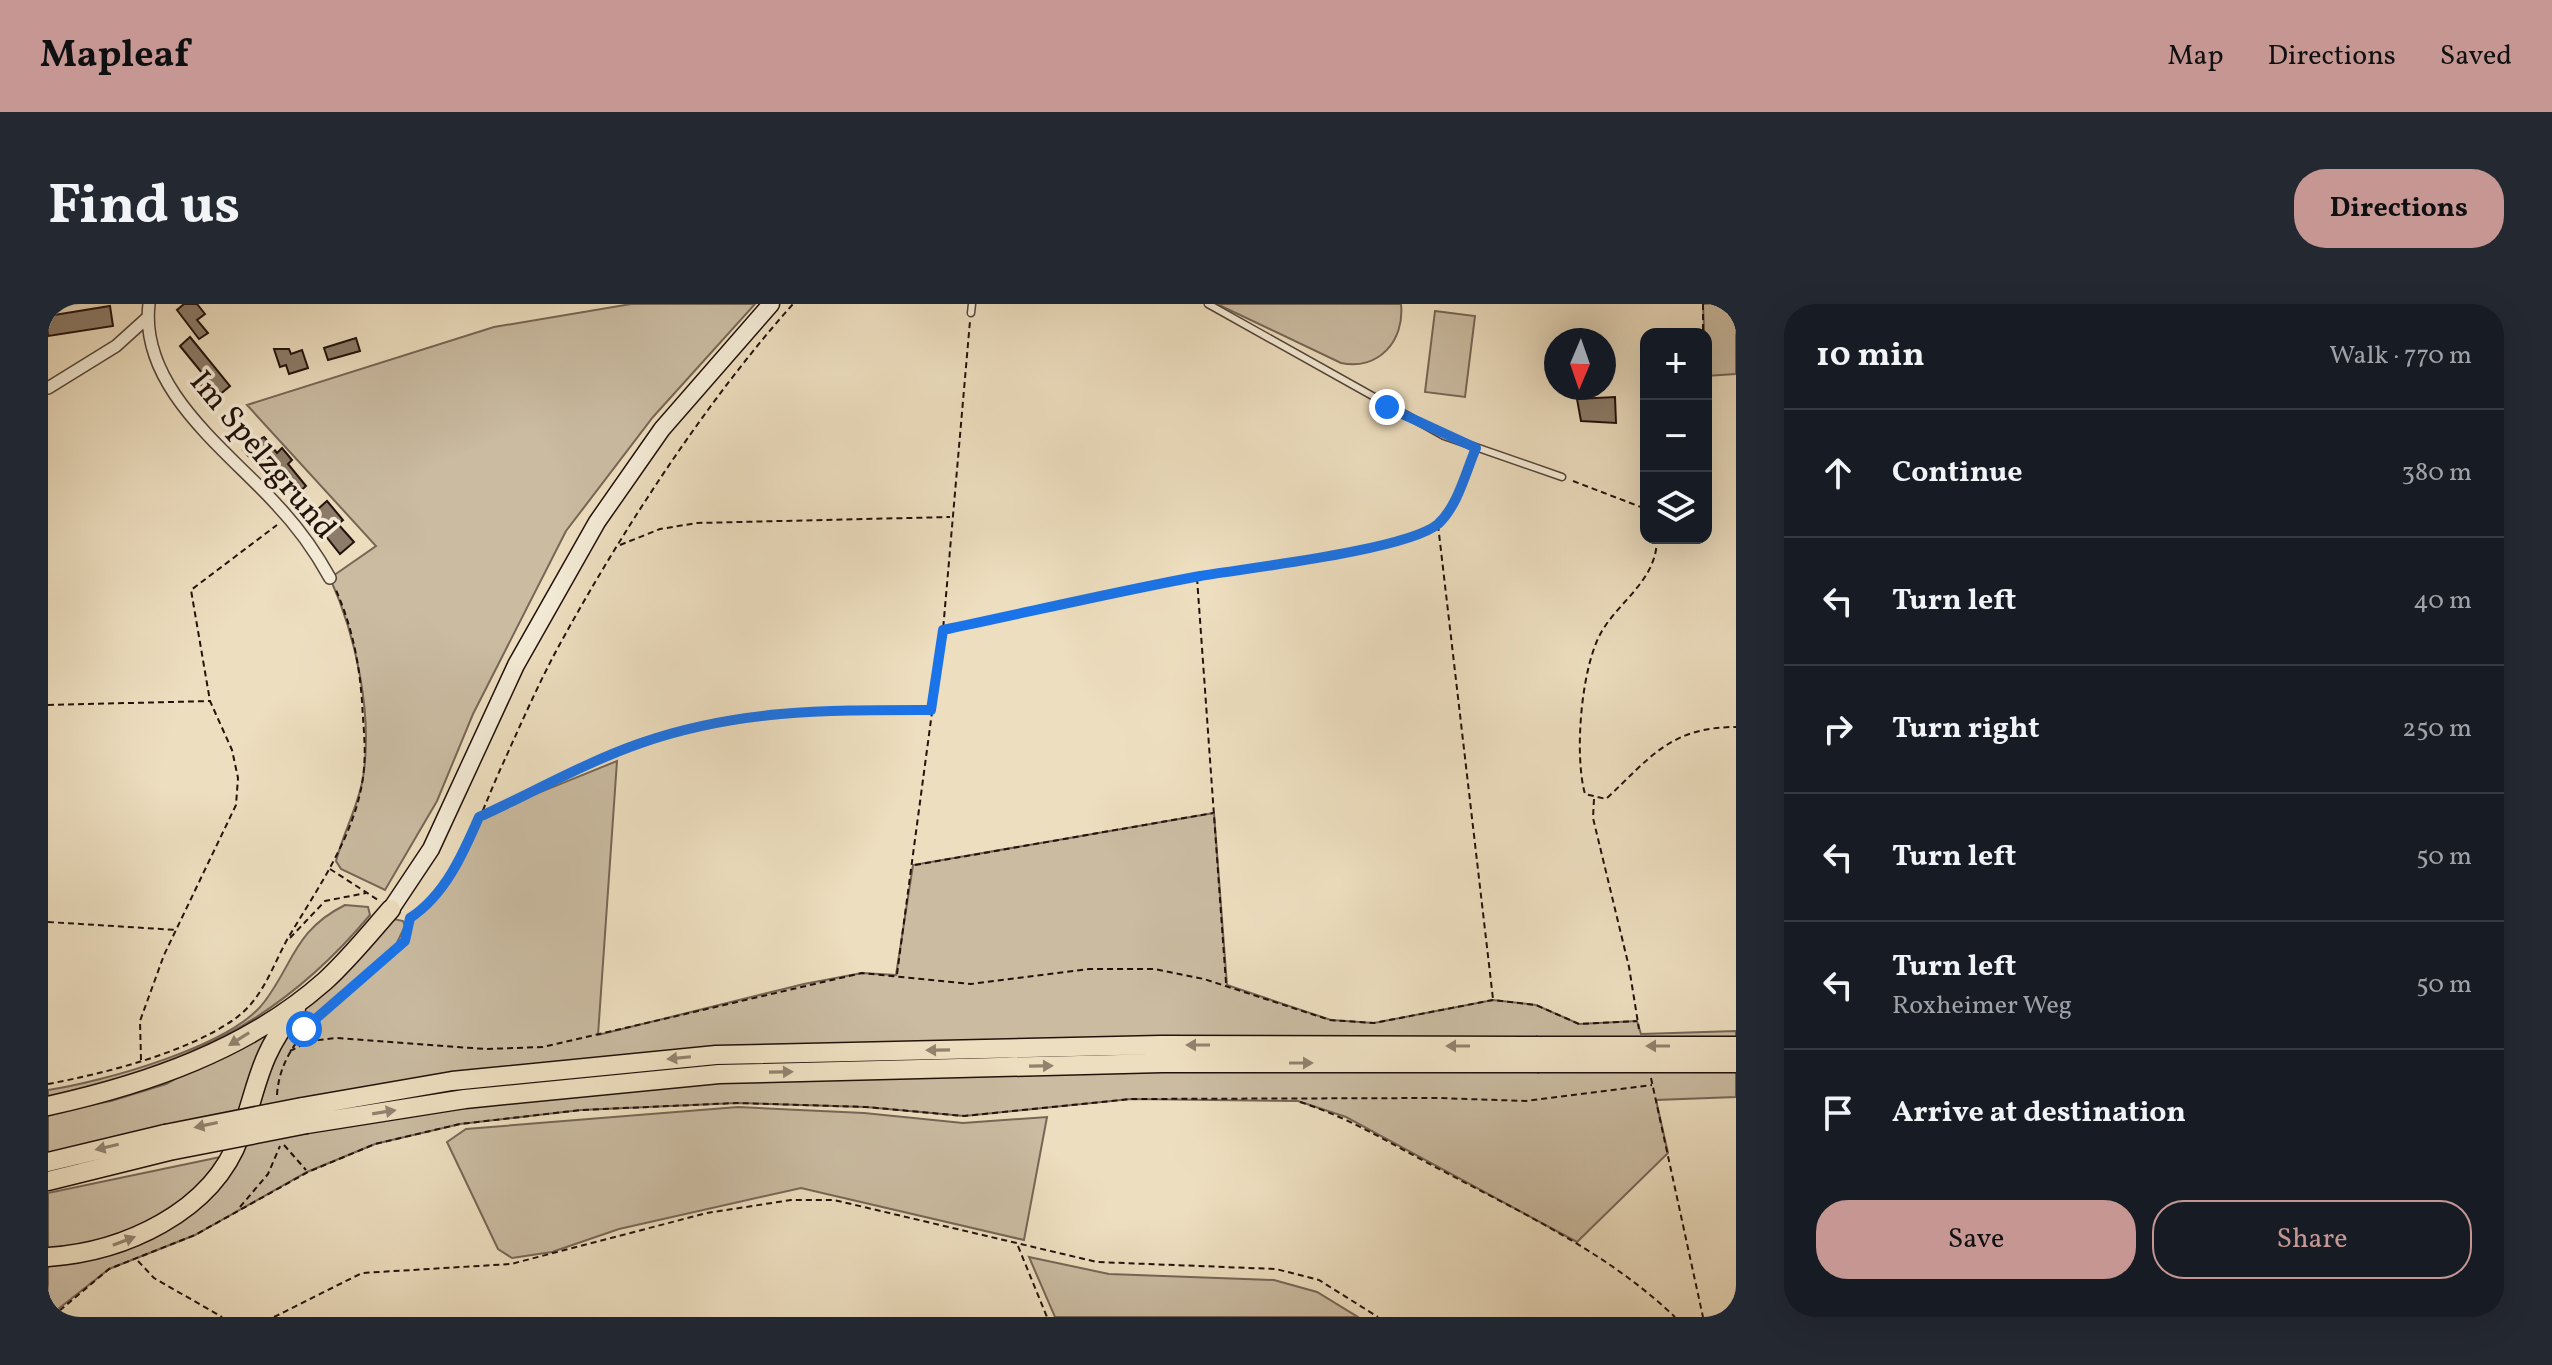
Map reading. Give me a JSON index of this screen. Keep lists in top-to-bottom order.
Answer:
{
  "streets": {
    "street": ["Im Spelzgrund"]
  },
  "north": "bottom",
  "page": {
    "header": "Mapleaf",
    "nav": ["Map", "Directions", "Saved"],
    "title": "Find us",
    "buttons": [
      "Directions",
      ["Save", "Share"]
    ],
    "heading": ["10 min", "Walk · 770 m"],
    "map_buttons": ["+", "−"],
    "list": [
      ["Continue", "380 m"],
      ["Turn left", "40 m"],
      ["Turn right", "250 m"],
      ["Turn left", "50 m"],
      ["Turn left", "Roxheimer Weg", "50 m"],
      "Arrive at destination"
    ]
  }
}
